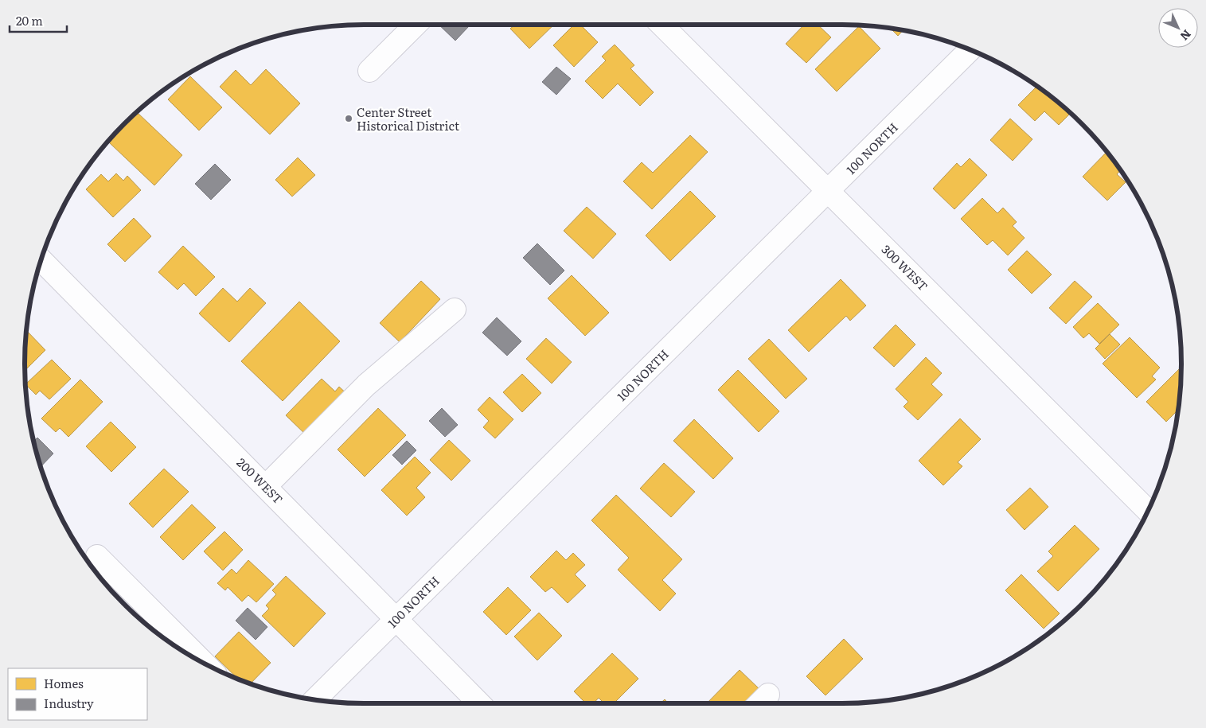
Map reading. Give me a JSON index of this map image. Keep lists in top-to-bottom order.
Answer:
{
  "streets": {
    "street": ["100 NORTH", "300 WEST", "200 WEST"]
  },
  "crossings": [
    ["100 NORTH", "300 WEST"],
    ["100 NORTH", "200 WEST"]
  ],
  "places": ["Center Street Historical District"],
  "legend": ["Homes", "Industry"],
  "scale_bar": "20 m",
  "north": "bottom right"
}
